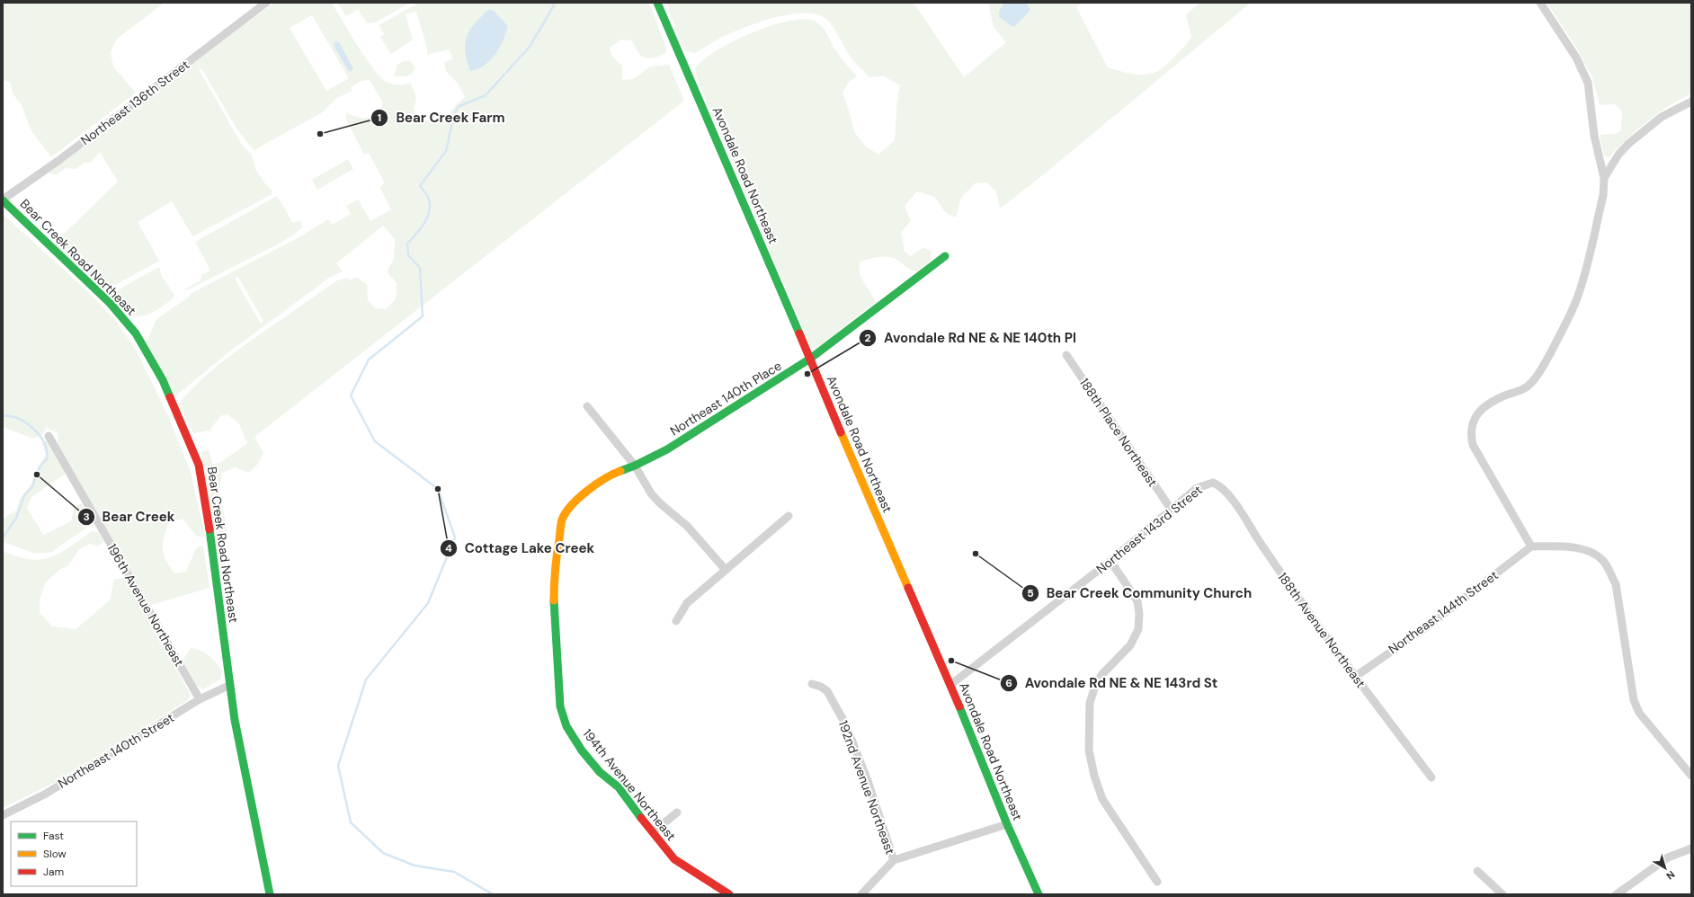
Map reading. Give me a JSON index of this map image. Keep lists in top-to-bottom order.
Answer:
{
  "streets": {
    "street": [
      "Northeast 136th Street",
      "Avondale Road Northeast",
      "Bear Creek Road Northeast",
      "Northeast 140th Place",
      "188th Place Northeast",
      "Northeast 143rd Street",
      "196th Avenue Northeast",
      "Northeast 144th Street",
      "188th Avenue Northeast",
      "Northeast 140th Street",
      "194th Avenue Northeast",
      "192nd Avenue Northeast"
    ]
  },
  "crossings": [
    ["Northeast 136th Street", "Bear Creek Road Northeast"],
    ["Avondale Road Northeast", "Northeast 140th Place"],
    ["Avondale Road Northeast", "Northeast 143rd Street"],
    ["Bear Creek Road Northeast", "Northeast 140th Street"],
    ["Northeast 140th Place", "194th Avenue Northeast"],
    ["188th Place Northeast", "Northeast 143rd Street"],
    ["Northeast 143rd Street", "188th Avenue Northeast"],
    ["196th Avenue Northeast", "Northeast 140th Street"],
    ["Northeast 144th Street", "188th Avenue Northeast"]
  ],
  "places": [
    "Bear Creek Farm",
    "Avondale Rd NE & NE 140th Pl",
    "Bear Creek",
    "Cottage Lake Creek",
    "Bear Creek Community Church",
    "Avondale Rd NE & NE 143rd St"
  ],
  "legend": ["Fast", "Slow", "Jam"],
  "north": "bottom right"
}
